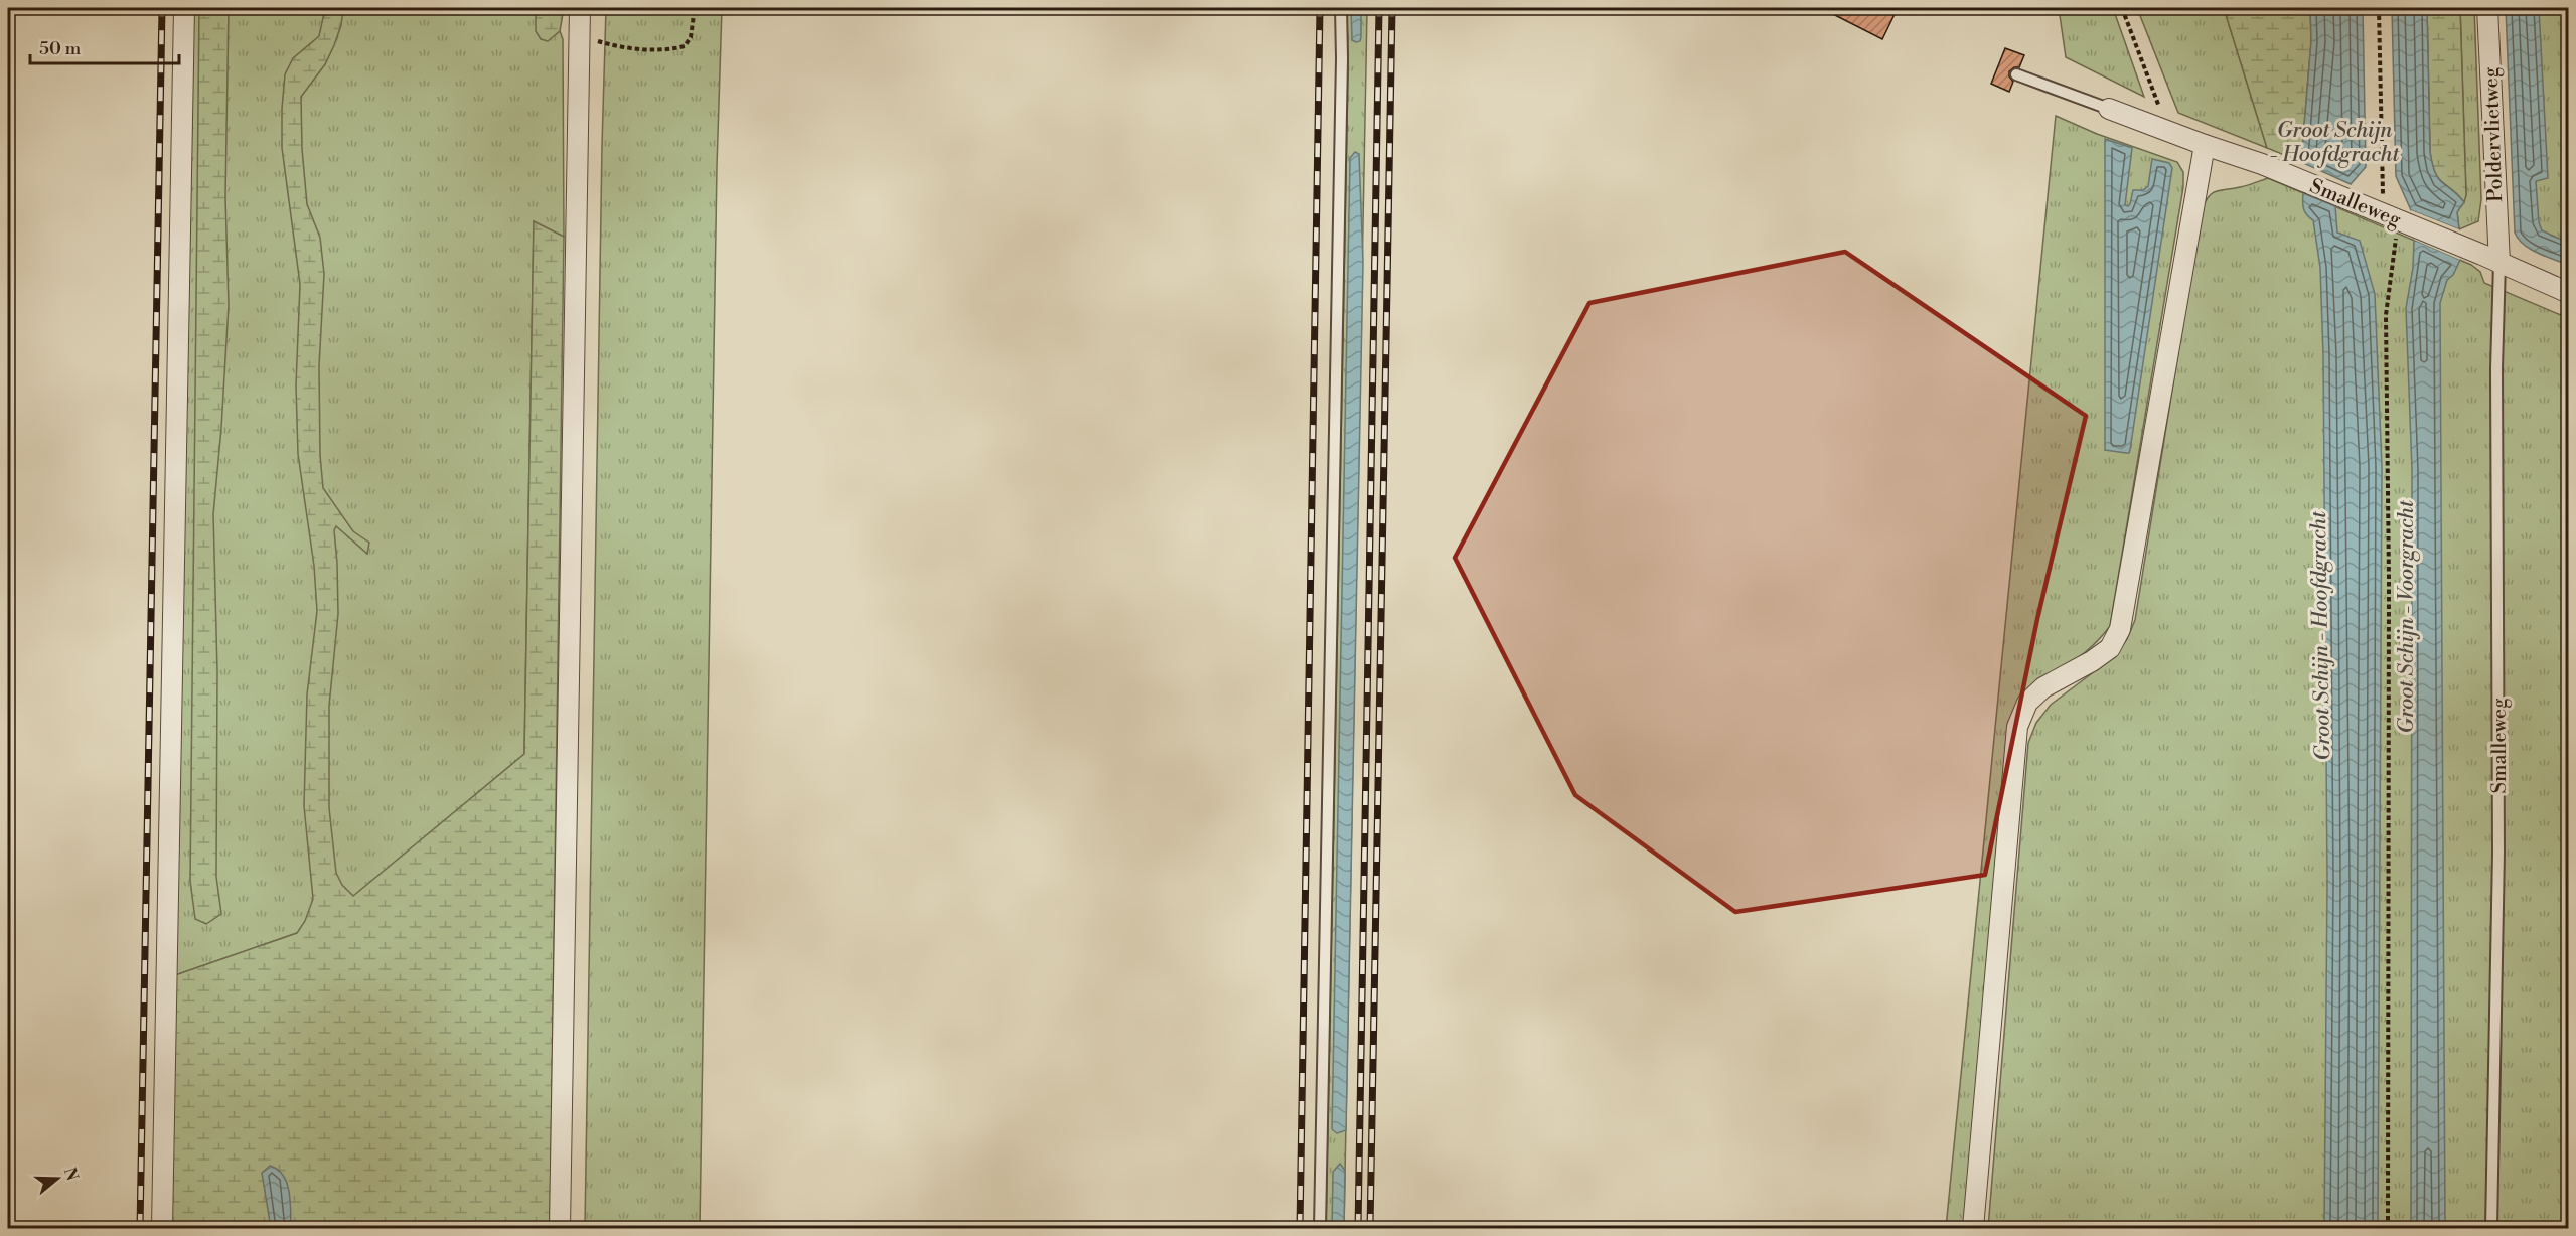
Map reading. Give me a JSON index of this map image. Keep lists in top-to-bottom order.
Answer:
{
  "streets": {
    "street": ["Poldervlietweg", "Smalleweg"]
  },
  "crossings": [
    ["Poldervlietweg", "Smalleweg"]
  ],
  "water": ["Groot Schijn - Hoofdgracht", "Groot Schijn - Voorgracht"],
  "scale_bar": "50 m",
  "north": "right"
}
